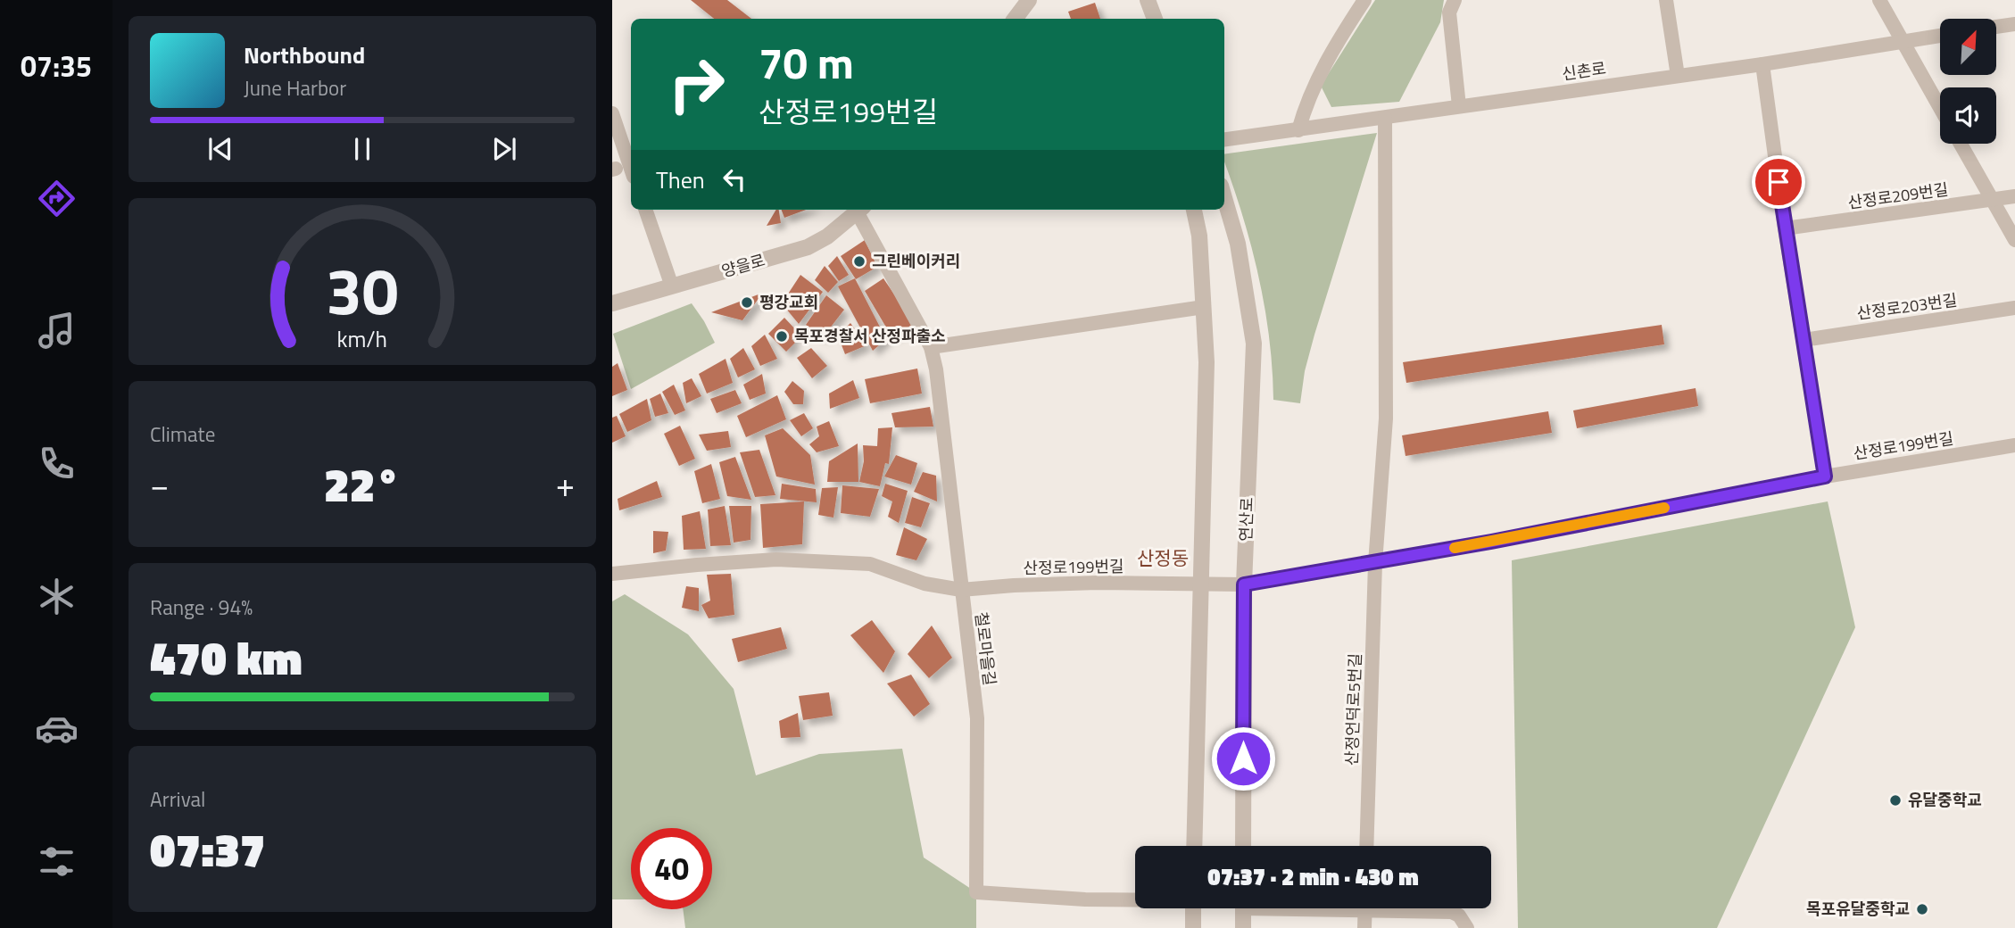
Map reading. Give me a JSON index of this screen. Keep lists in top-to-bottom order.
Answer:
{
  "streets": {
    "street": [
      "신촌로",
      "산정로209번길",
      "양을로",
      "산정로203번길",
      "산정로199번길",
      "연산로",
      "철로마을길",
      "산정언덕로5번길"
    ]
  },
  "crossings": [
    ["신촌로", "산정언덕로5번길"],
    ["양을로", "철로마을길"],
    ["산정로199번길", "연산로"],
    ["산정로199번길", "철로마을길"],
    ["산정로199번길", "산정언덕로5번길"]
  ],
  "districts": ["산정동"],
  "places": [
    "그린베이커리",
    "평강교회",
    "목포경찰서 산정파출소",
    "유달중학교",
    "목포유달중학교"
  ],
  "north": "top right",
  "page": {
    "tabs": "07:35",
    "turn": ["70 m", "산정로199번길"],
    "song": ["Northbound", "June Harbor"],
    "then": "Then",
    "tile": [
      "Climate",
      ["Range · 94%", "470 km"],
      ["Arrival", "07:37"]
    ],
    "heat": ["−", "22°", "+"],
    "limit": "40",
    "trip": "07:37 · 2 min · 430 m",
    "gauge": ["30", "km/h"]
  }
}
